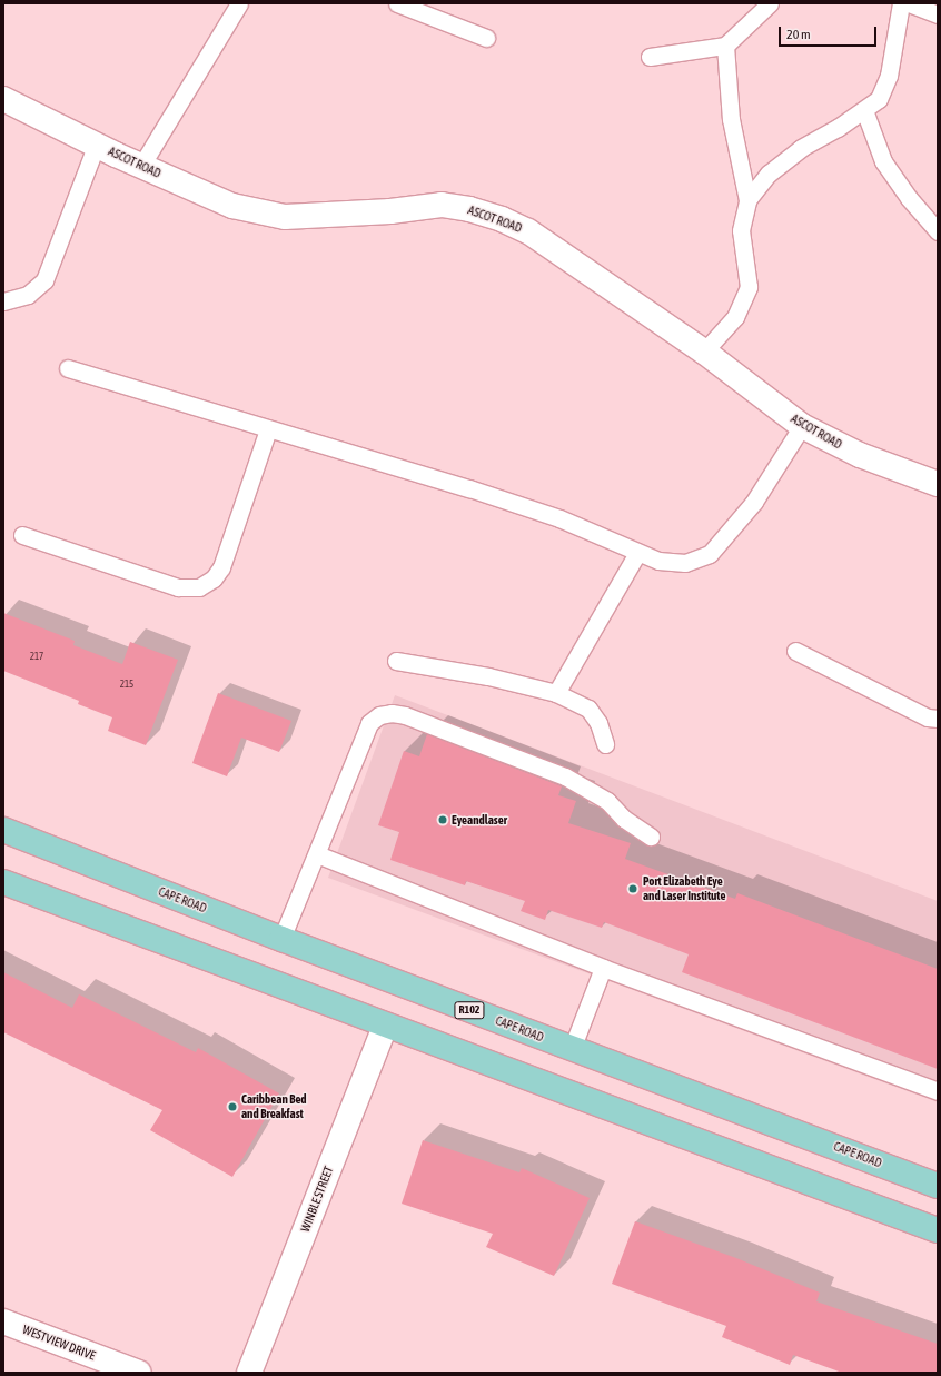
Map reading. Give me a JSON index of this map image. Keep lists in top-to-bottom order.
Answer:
{
  "streets": {
    "main road": ["CAPE ROAD", "R102"],
    "street": ["ASCOT ROAD", "WINBLE STREET", "WESTVIEW DRIVE"]
  },
  "places": ["Eyeandlaser", "Port Elizabeth Eye and Laser Institute", "Caribbean Bed and Breakfast"],
  "house_numbers": ["217", "215"],
  "scale_bar": "20 m"
}
